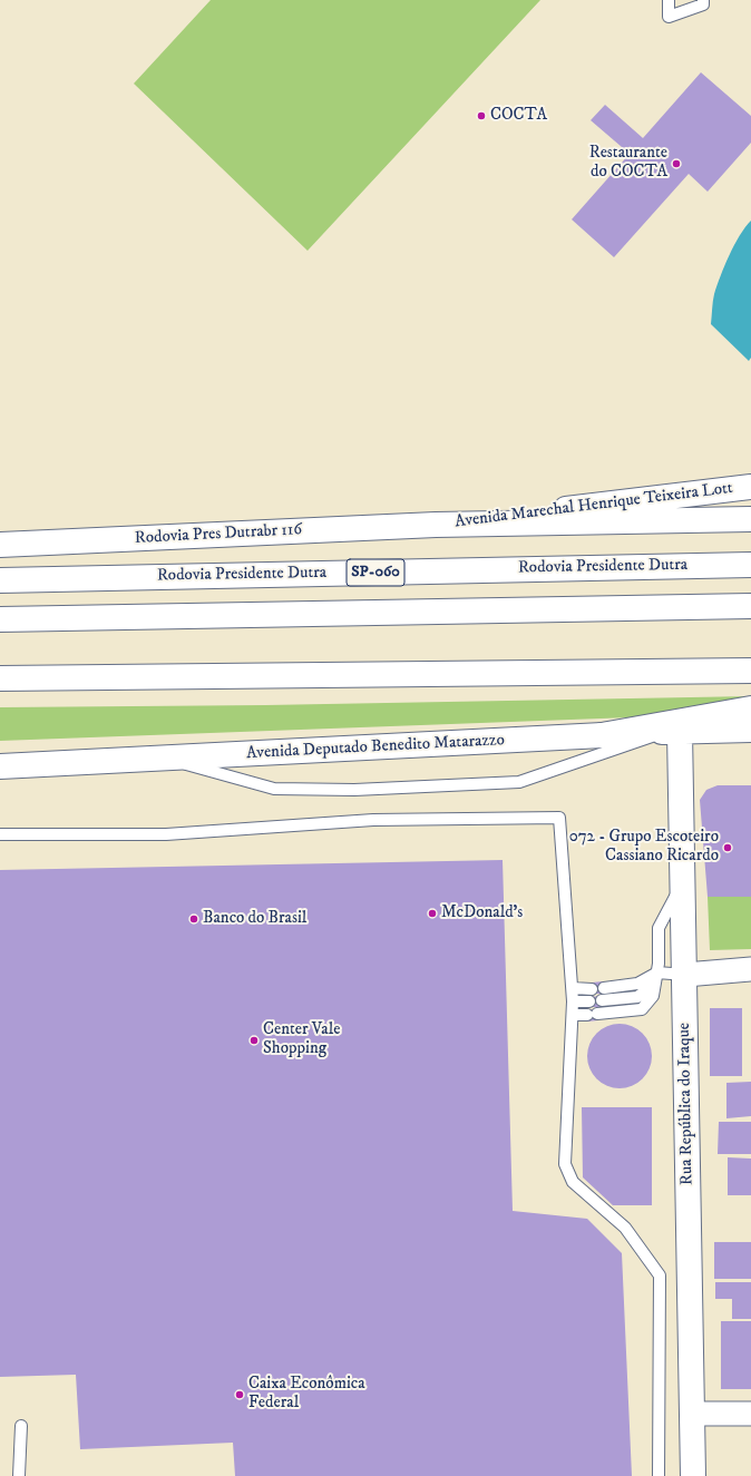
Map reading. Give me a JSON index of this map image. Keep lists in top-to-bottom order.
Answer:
{
  "streets": {
    "main road": [
      "Avenida Marechal Henrique Teixeira Lott",
      "Rodovia Pres Dutrabr 116",
      "Rodovia Presidente Dutra",
      "SP-060",
      "Avenida Deputado Benedito Matarazzo",
      "Rua República do Iraque"
    ]
  },
  "crossings": [
    ["Avenida Marechal Henrique Teixeira Lott", "Rodovia Pres Dutrabr 116"],
    ["Avenida Deputado Benedito Matarazzo", "Rua República do Iraque"]
  ],
  "places": [
    "COCTA",
    "Restaurante do COCTA",
    "072 - Grupo Escoteiro Cassiano Ricardo",
    "McDonald's",
    "Banco do Brasil",
    "Center Vale Shopping",
    "Caixa Econômica Federal"
  ]
}
